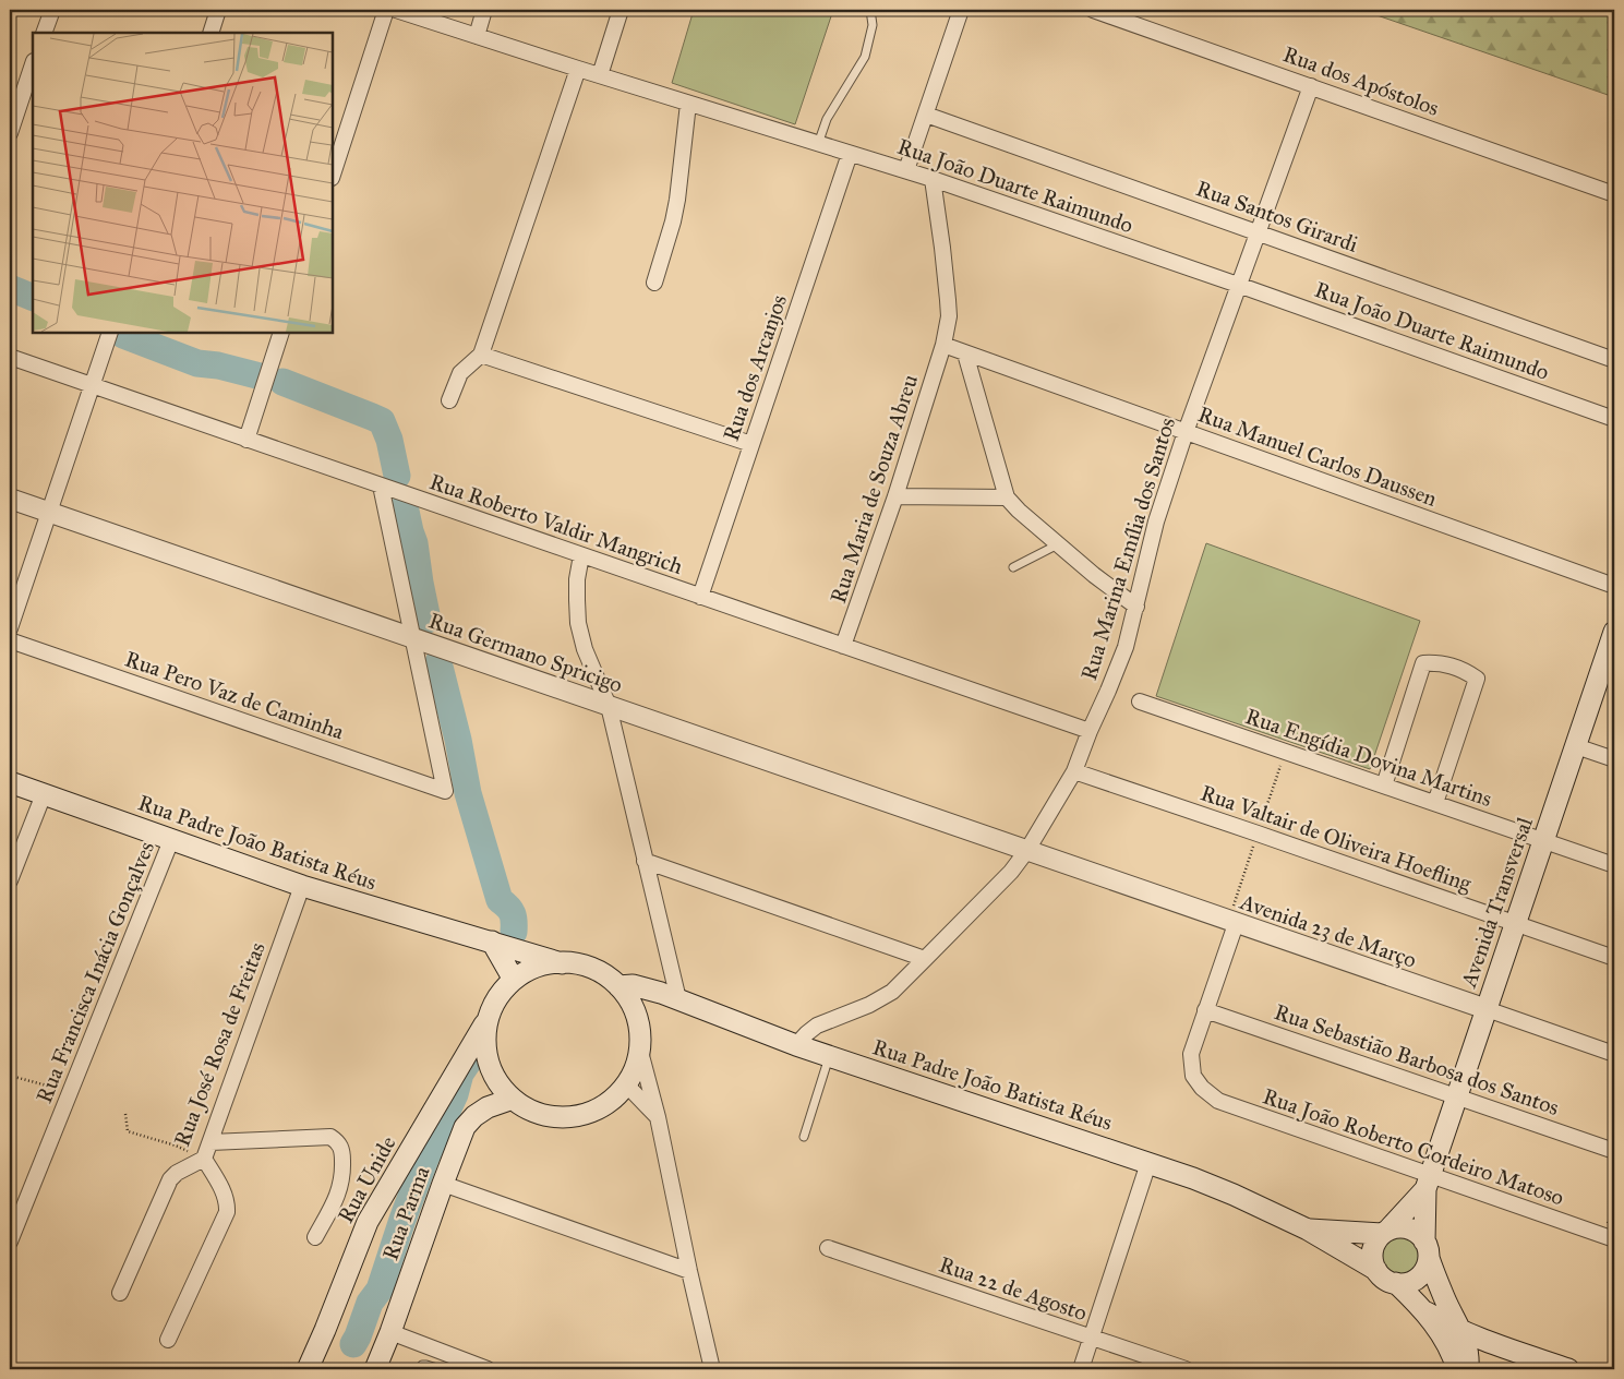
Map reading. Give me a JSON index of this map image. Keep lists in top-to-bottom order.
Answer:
{
  "streets": {
    "main road": [
      "Rua Padre João Batista Réus",
      "Avenida Transversal",
      "Rua Unide",
      "Rua Parma"
    ],
    "street": [
      "Rua dos Apóstolos",
      "Rua João Duarte Raimundo",
      "Rua Santos Girardi",
      "Rua dos Arcanjos",
      "Rua Manuel Carlos Daussen",
      "Rua Maria de Souza Abreu",
      "Rua Roberto Valdir Mangrich",
      "Rua Marina Emília dos Santos",
      "Rua Germano Spricigo",
      "Rua Pero Vaz de Caminha",
      "Rua Engídia Dovina Martins",
      "Rua Valtair de Oliveira Hoefling",
      "Avenida 23 de Março",
      "Rua Francisca Inácia Gonçalves",
      "Rua José Rosa de Freitas",
      "Rua Sebastião Barbosa dos Santos",
      "Rua João Roberto Cordeiro Matoso",
      "Rua 22 de Agosto"
    ]
  },
  "crossings": [
    ["Rua dos Apóstolos", "Rua Marina Emília dos Santos"],
    ["Rua João Duarte Raimundo", "Rua dos Arcanjos"],
    ["Rua João Duarte Raimundo", "Rua Maria de Souza Abreu"],
    ["Rua João Duarte Raimundo", "Rua Marina Emília dos Santos"],
    ["Rua Santos Girardi", "Rua Marina Emília dos Santos"],
    ["Rua dos Arcanjos", "Rua Roberto Valdir Mangrich"],
    ["Rua Manuel Carlos Daussen", "Rua Maria de Souza Abreu"],
    ["Rua Manuel Carlos Daussen", "Rua Marina Emília dos Santos"],
    ["Rua Maria de Souza Abreu", "Rua Roberto Valdir Mangrich"],
    ["Rua Roberto Valdir Mangrich", "Rua Marina Emília dos Santos"],
    ["Rua Marina Emília dos Santos", "Rua Germano Spricigo"],
    ["Rua Marina Emília dos Santos", "Rua Valtair de Oliveira Hoefling"],
    ["Rua Marina Emília dos Santos", "Rua Padre João Batista Réus"],
    ["Rua Marina Emília dos Santos", "Avenida 23 de Março"],
    ["Rua Germano Spricigo", "Rua Pero Vaz de Caminha"],
    ["Rua Germano Spricigo", "Avenida 23 de Março"],
    ["Rua Engídia Dovina Martins", "Avenida Transversal"],
    ["Rua Valtair de Oliveira Hoefling", "Avenida Transversal"],
    ["Rua Padre João Batista Réus", "Avenida Transversal"],
    ["Rua Padre João Batista Réus", "Rua Francisca Inácia Gonçalves"],
    ["Rua Padre João Batista Réus", "Rua José Rosa de Freitas"],
    ["Rua Padre João Batista Réus", "Rua Unide"],
    ["Rua Padre João Batista Réus", "Rua Parma"],
    ["Avenida Transversal", "Avenida 23 de Março"],
    ["Avenida Transversal", "Rua Sebastião Barbosa dos Santos"],
    ["Avenida Transversal", "Rua João Roberto Cordeiro Matoso"],
    ["Rua Sebastião Barbosa dos Santos", "Rua João Roberto Cordeiro Matoso"],
    ["Rua Unide", "Rua Parma"]
  ]
}
